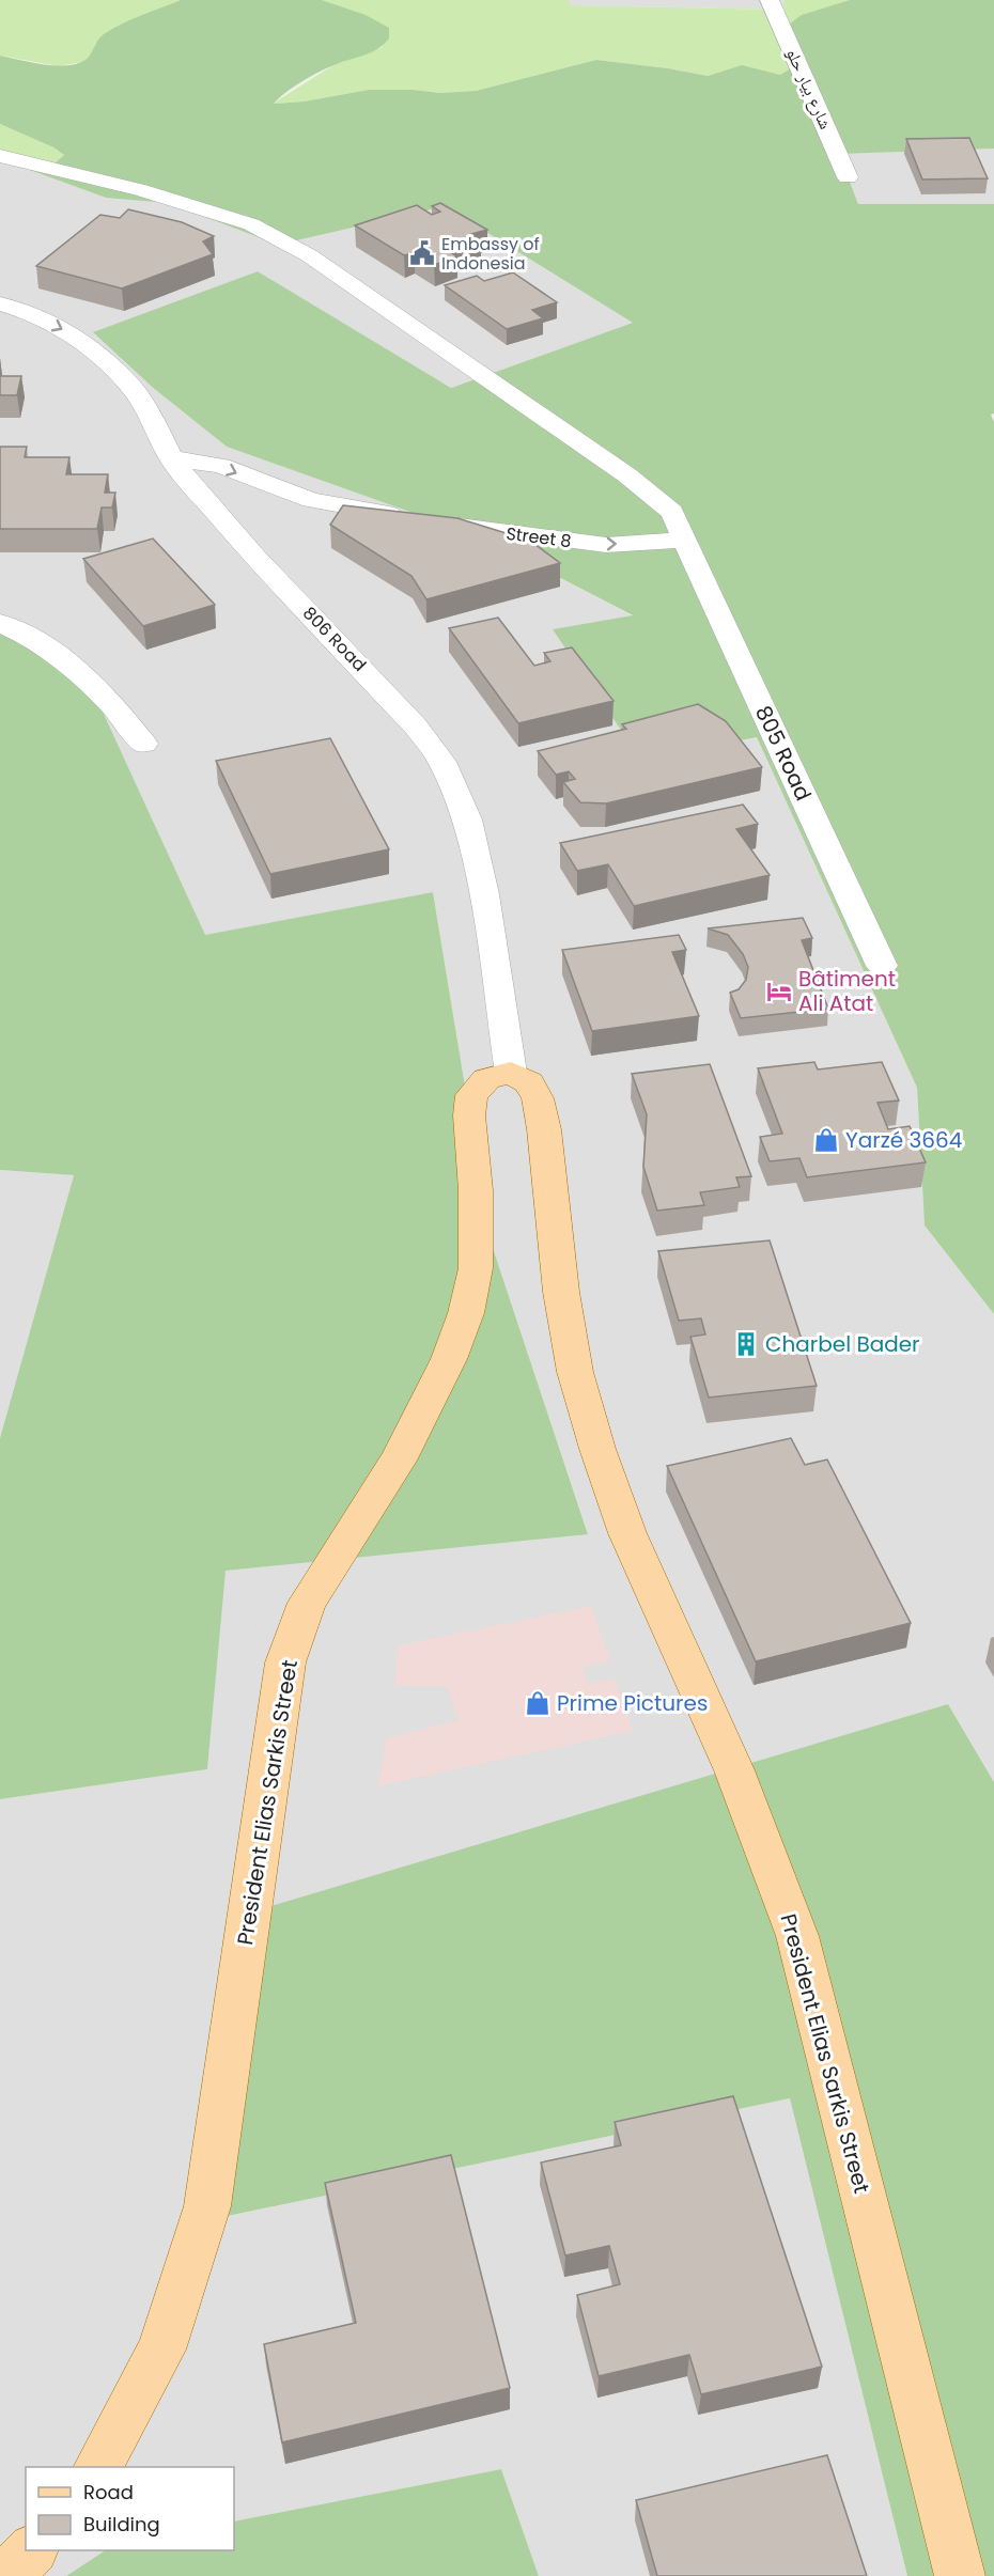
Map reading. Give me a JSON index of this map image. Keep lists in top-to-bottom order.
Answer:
{
  "streets": {
    "main road": ["President Elias Sarkis Street"],
    "street": [
      "شارع بيار حلو",
      "Street 8",
      "806 Road",
      "805 Road"
    ]
  },
  "crossings": [
    ["Street 8", "806 Road"],
    ["Street 8", "805 Road"],
    ["806 Road", "President Elias Sarkis Street"]
  ],
  "one_way": ["Street 8"],
  "places": {
    "public building": ["Embassy of Indonesia"],
    "hotel": ["Bâtiment Ali Atat"],
    "shop": ["Yarzé 3664", "Prime Pictures"],
    "building": ["Charbel Bader"]
  },
  "legend": ["Road", "Building"]
}
